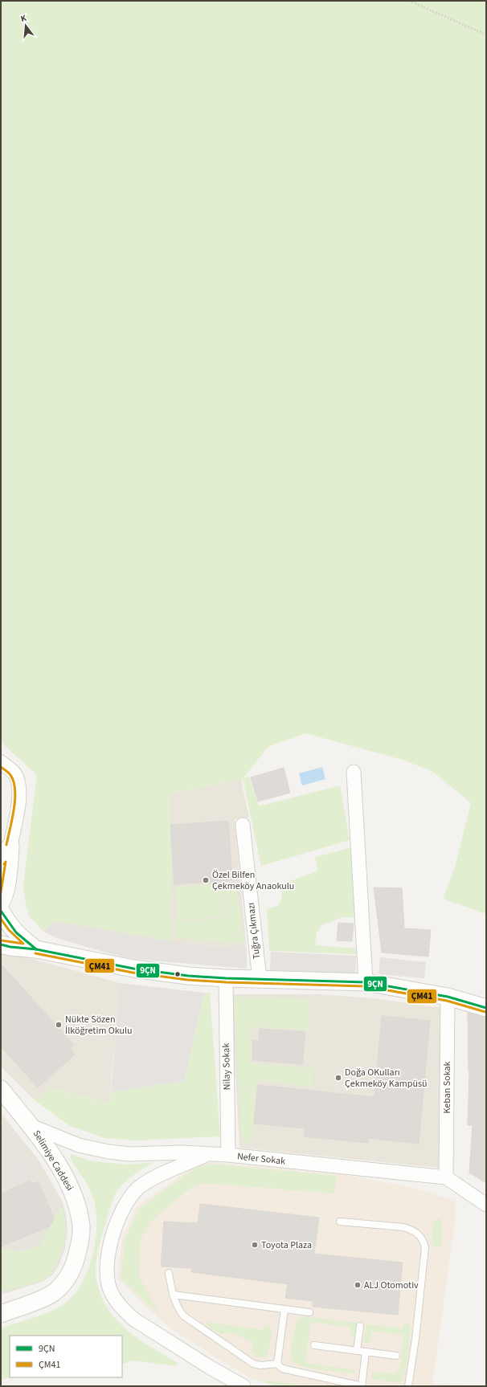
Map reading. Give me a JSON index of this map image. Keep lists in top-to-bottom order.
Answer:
{
  "streets": {
    "street": [
      "Tuğra Çıkmazı",
      "Nilay Sokak",
      "Keban Sokak",
      "Nefer Sokak",
      "Selimiye Caddesi"
    ]
  },
  "crossings": [
    ["Nilay Sokak", "Nefer Sokak"],
    ["Keban Sokak", "Nefer Sokak"],
    ["Nefer Sokak", "Selimiye Caddesi"]
  ],
  "places": [
    "Özel Bilfen Çekmeköy Anaokulu",
    "Nükte Sözen İlköğretim Okulu",
    "Doğa OKulları Çekmeköy Kampüsü",
    "Toyota Plaza",
    "ALJ Otomotiv"
  ],
  "lines": ["transit line ÇM41", "transit line 9ÇN"],
  "legend": ["9ÇN", "ÇM41"],
  "north": "top"
}
